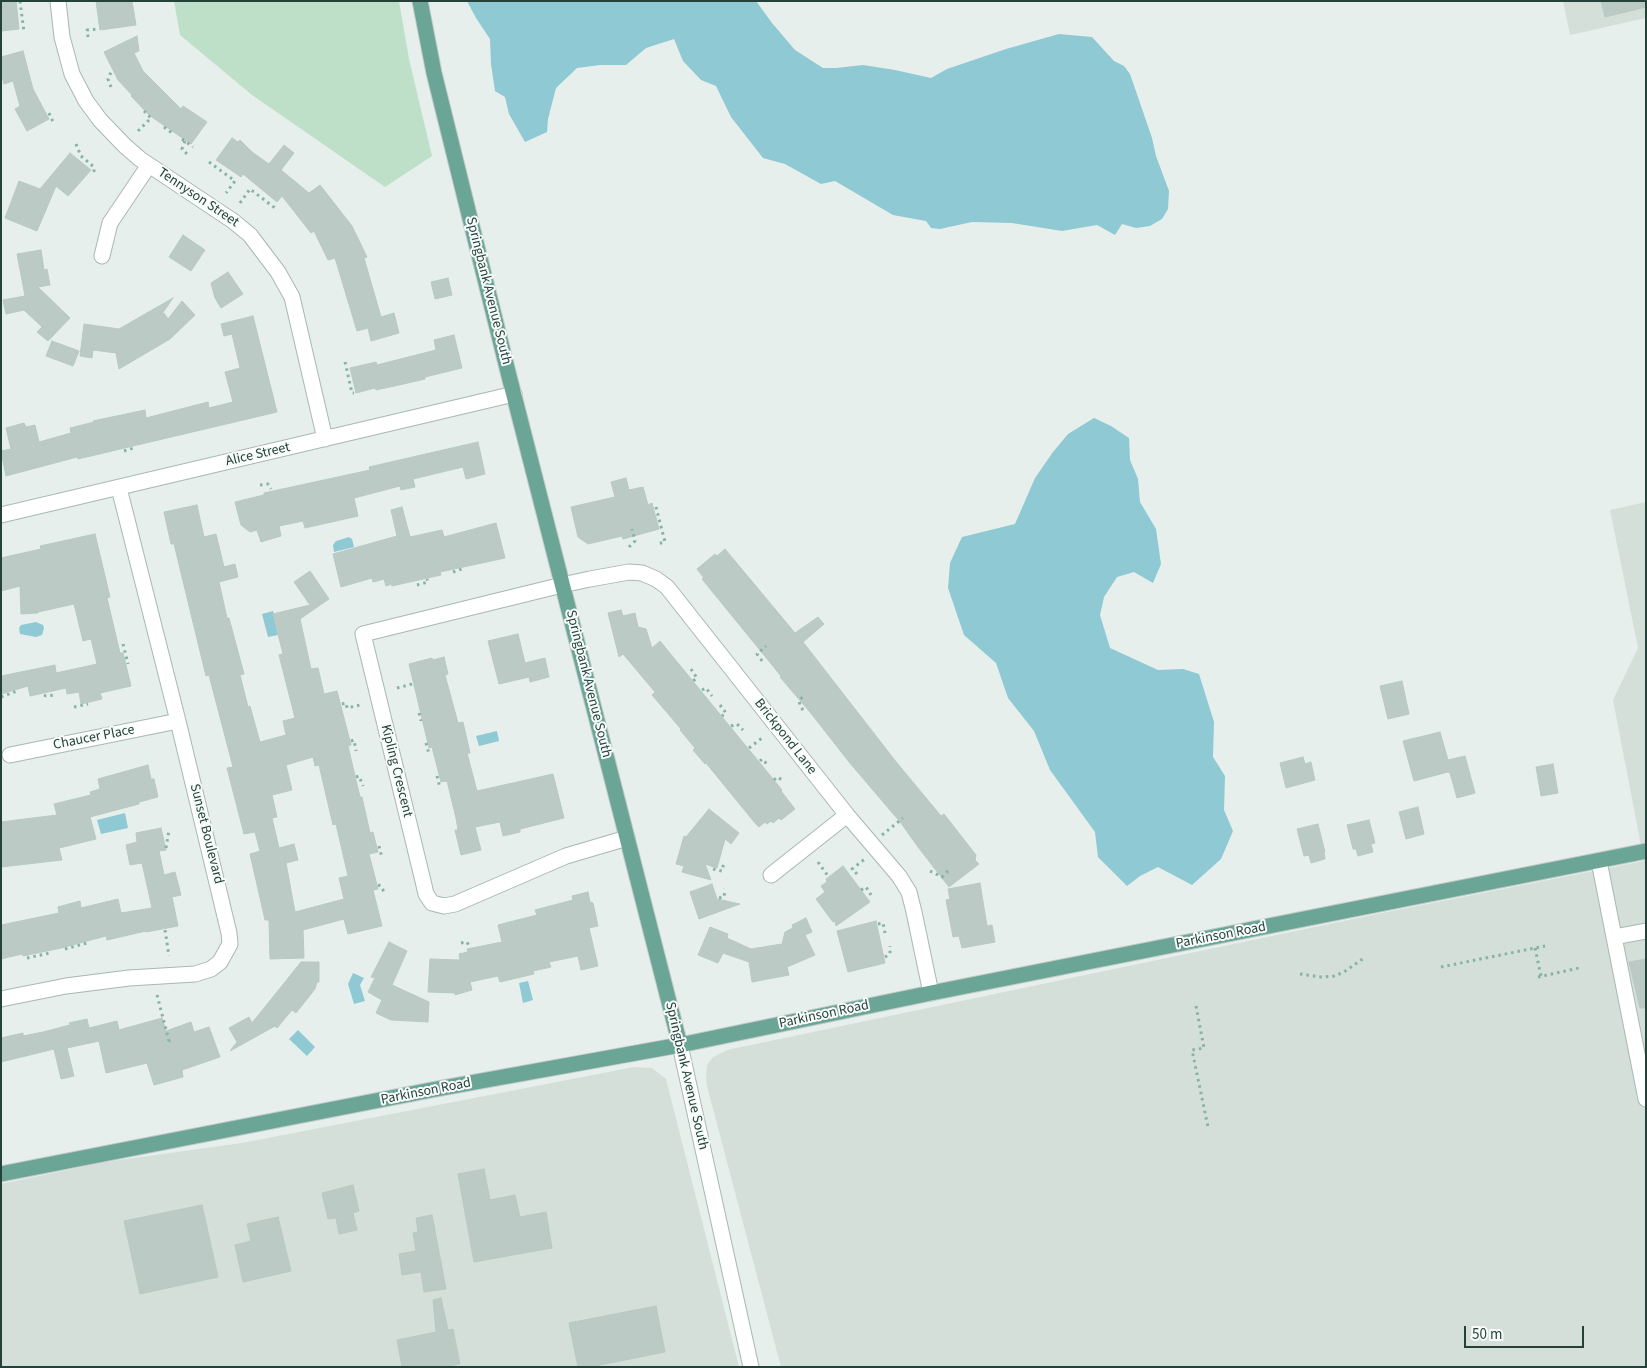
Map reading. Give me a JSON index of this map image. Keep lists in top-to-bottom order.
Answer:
{
  "streets": {
    "main road": ["Springbank Avenue South", "Parkinson Road"],
    "street": [
      "Tennyson Street",
      "Alice Street",
      "Brickpond Lane",
      "Chaucer Place",
      "Kipling Crescent",
      "Sunset Boulevard"
    ]
  },
  "crossings": [
    ["Tennyson Street", "Alice Street"],
    ["Springbank Avenue South", "Alice Street"],
    ["Springbank Avenue South", "Brickpond Lane"],
    ["Springbank Avenue South", "Kipling Crescent"],
    ["Springbank Avenue South", "Parkinson Road"],
    ["Alice Street", "Sunset Boulevard"],
    ["Brickpond Lane", "Kipling Crescent"],
    ["Brickpond Lane", "Parkinson Road"],
    ["Chaucer Place", "Sunset Boulevard"]
  ],
  "scale_bar": "50 m"
}
